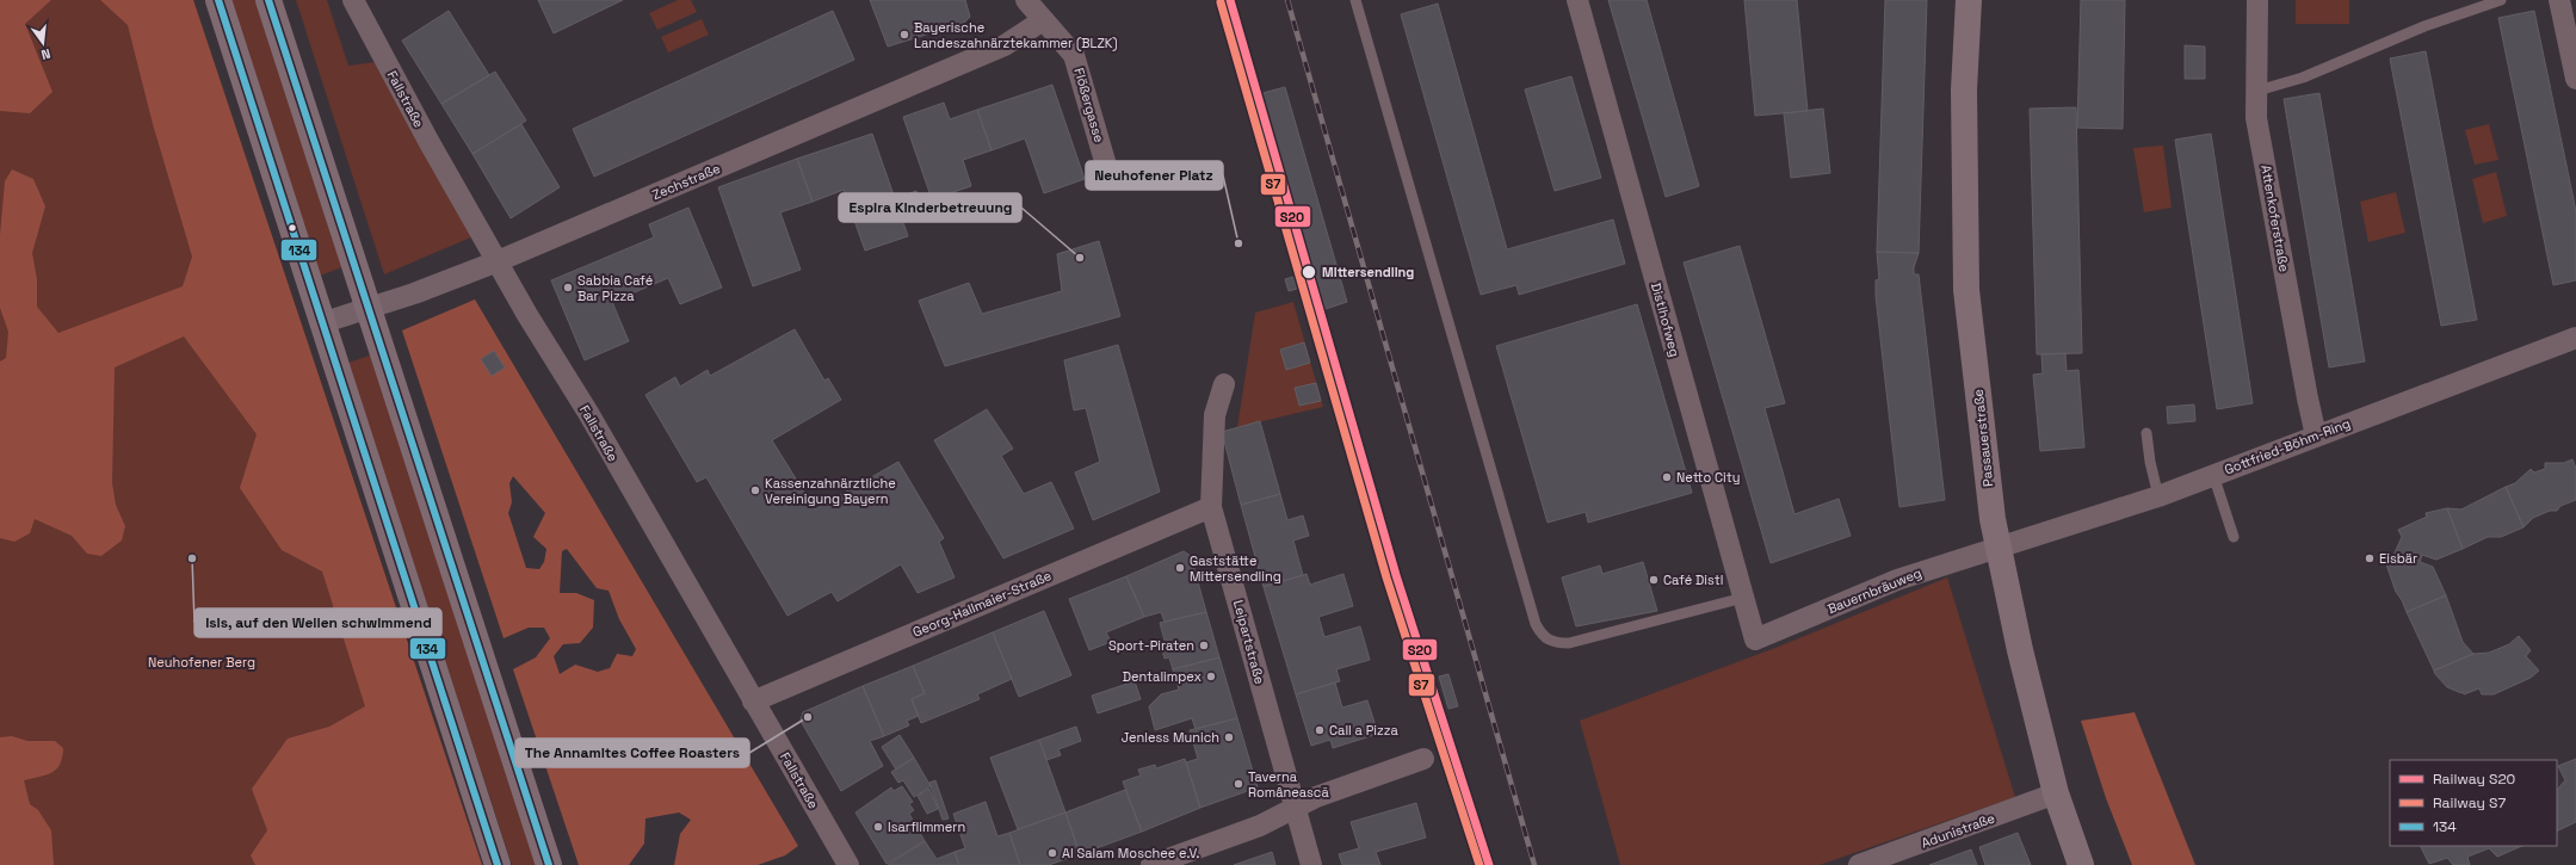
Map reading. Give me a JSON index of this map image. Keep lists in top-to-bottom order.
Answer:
{
  "streets": {
    "street": [
      "Fallstraße",
      "Flößergasse",
      "Zechstraße",
      "Attenkoferstraße",
      "Distlhofweg",
      "Passauerstraße",
      "Gottfried-Böhm-Ring",
      "Bauernbräuweg",
      "Georg-Hallmaier-Straße",
      "Leipartstraße",
      "Adunistraße"
    ]
  },
  "crossings": [
    ["Fallstraße", "Zechstraße"],
    ["Fallstraße", "Georg-Hallmaier-Straße"],
    ["Flößergasse", "Zechstraße"],
    ["Attenkoferstraße", "Gottfried-Böhm-Ring"],
    ["Distlhofweg", "Bauernbräuweg"],
    ["Passauerstraße", "Gottfried-Böhm-Ring"],
    ["Passauerstraße", "Bauernbräuweg"],
    ["Passauerstraße", "Adunistraße"],
    ["Gottfried-Böhm-Ring", "Bauernbräuweg"],
    ["Georg-Hallmaier-Straße", "Leipartstraße"]
  ],
  "parks": ["Neuhofener Berg"],
  "places": [
    "Bayerische Landeszahnärztekammer (BLZK)",
    "Neuhofener Platz",
    "Espira Kinderbetreuung",
    "Mittersendling",
    "Sabbia Café Bar Pizza",
    "Netto City",
    "Kassenzahnärztliche Vereinigung Bayern",
    "Isis, auf den Wellen schwimmend",
    "Eisbär",
    "Gaststätte Mittersendling",
    "Café Distl",
    "Sport-Piraten",
    "Dentalimpex",
    "The Annamites Coffee Roasters",
    "Call a Pizza",
    "Jenless Munich",
    "Taverna Româneascǎ",
    "Isarflimmern",
    "Al Salam Moschee e.V."
  ],
  "lines": ["rail line S20", "transit line 134", "rail line S7"],
  "legend": ["Railway S20", "Railway S7", "134"],
  "north": "bottom"
}
